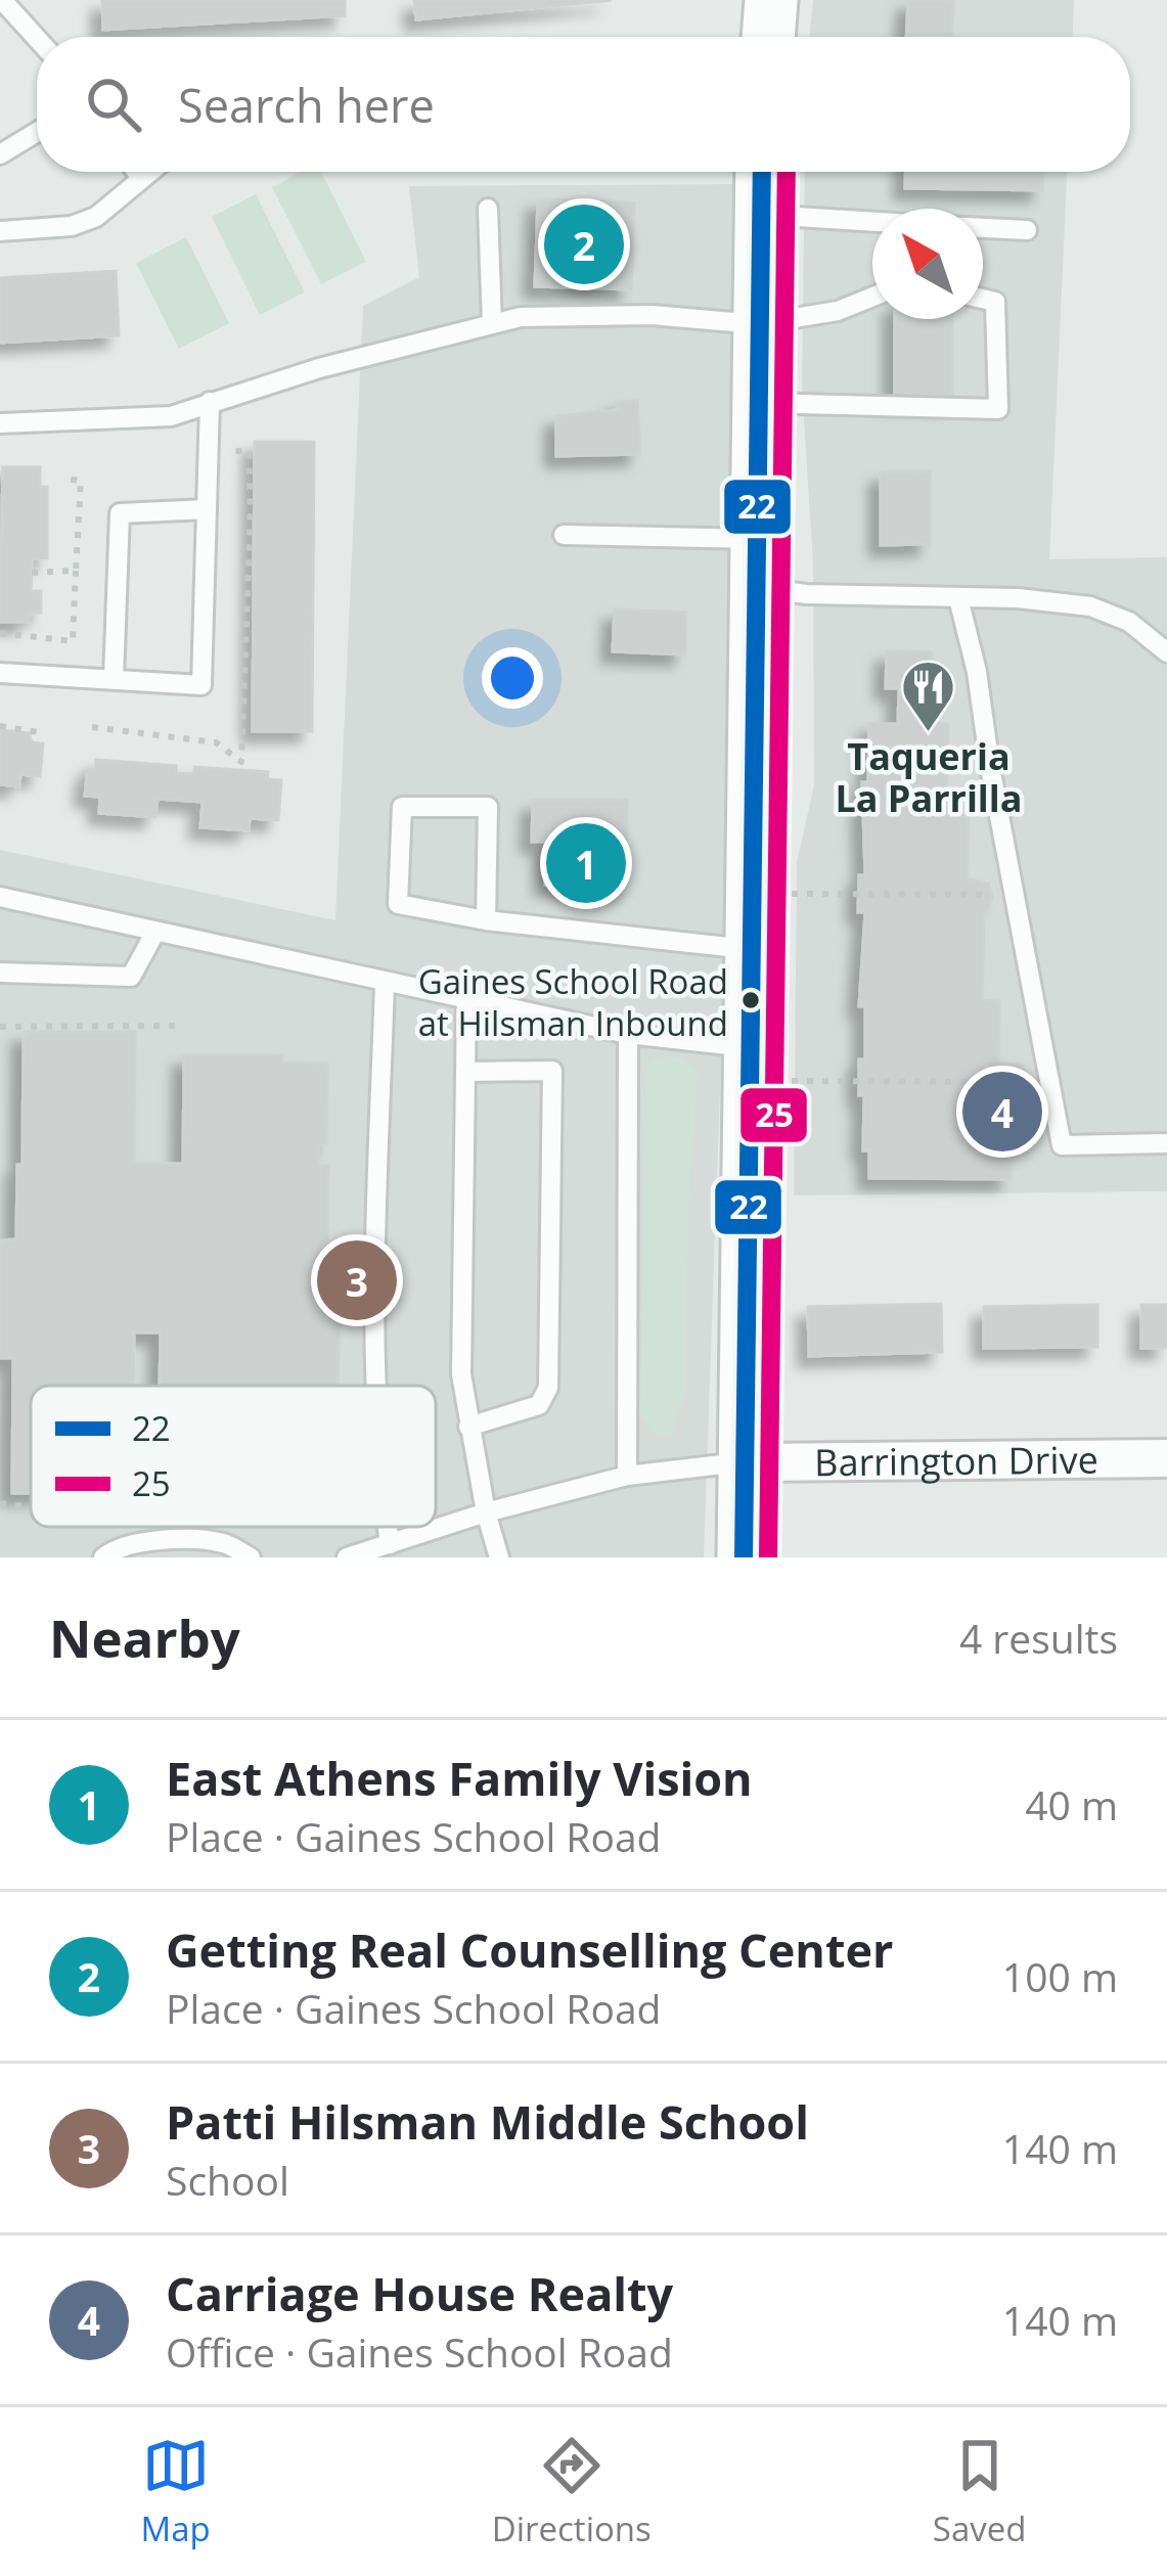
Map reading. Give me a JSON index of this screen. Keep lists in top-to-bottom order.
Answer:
{
  "streets": {
    "street": ["Barrington Drive"]
  },
  "places": {
    "restaurant": ["Taqueria La Parrilla"],
    "other": ["Gaines School Road at Hilsman Inbound"]
  },
  "lines": ["transit line 22", "transit line 25"],
  "legend": ["22", "25"],
  "north": "top left",
  "page": {
    "search": "Search here",
    "pins": [
      "2",
      "1",
      "4",
      "3"
    ],
    "heading": ["Nearby", "4 results"],
    "list": [
      {
        "mark": "1",
        "name": "East Athens Family Vision",
        "note": "Place · Gaines School Road",
        "value": "40 m"
      },
      {
        "mark": "2",
        "name": "Getting Real Counselling Center",
        "note": "Place · Gaines School Road",
        "value": "100 m"
      },
      {
        "mark": "3",
        "name": "Patti Hilsman Middle School",
        "note": "School",
        "value": "140 m"
      },
      {
        "mark": "4",
        "name": "Carriage House Realty",
        "note": "Office · Gaines School Road",
        "value": "140 m"
      }
    ],
    "nav": ["Map", "Directions", "Saved"]
  }
}
